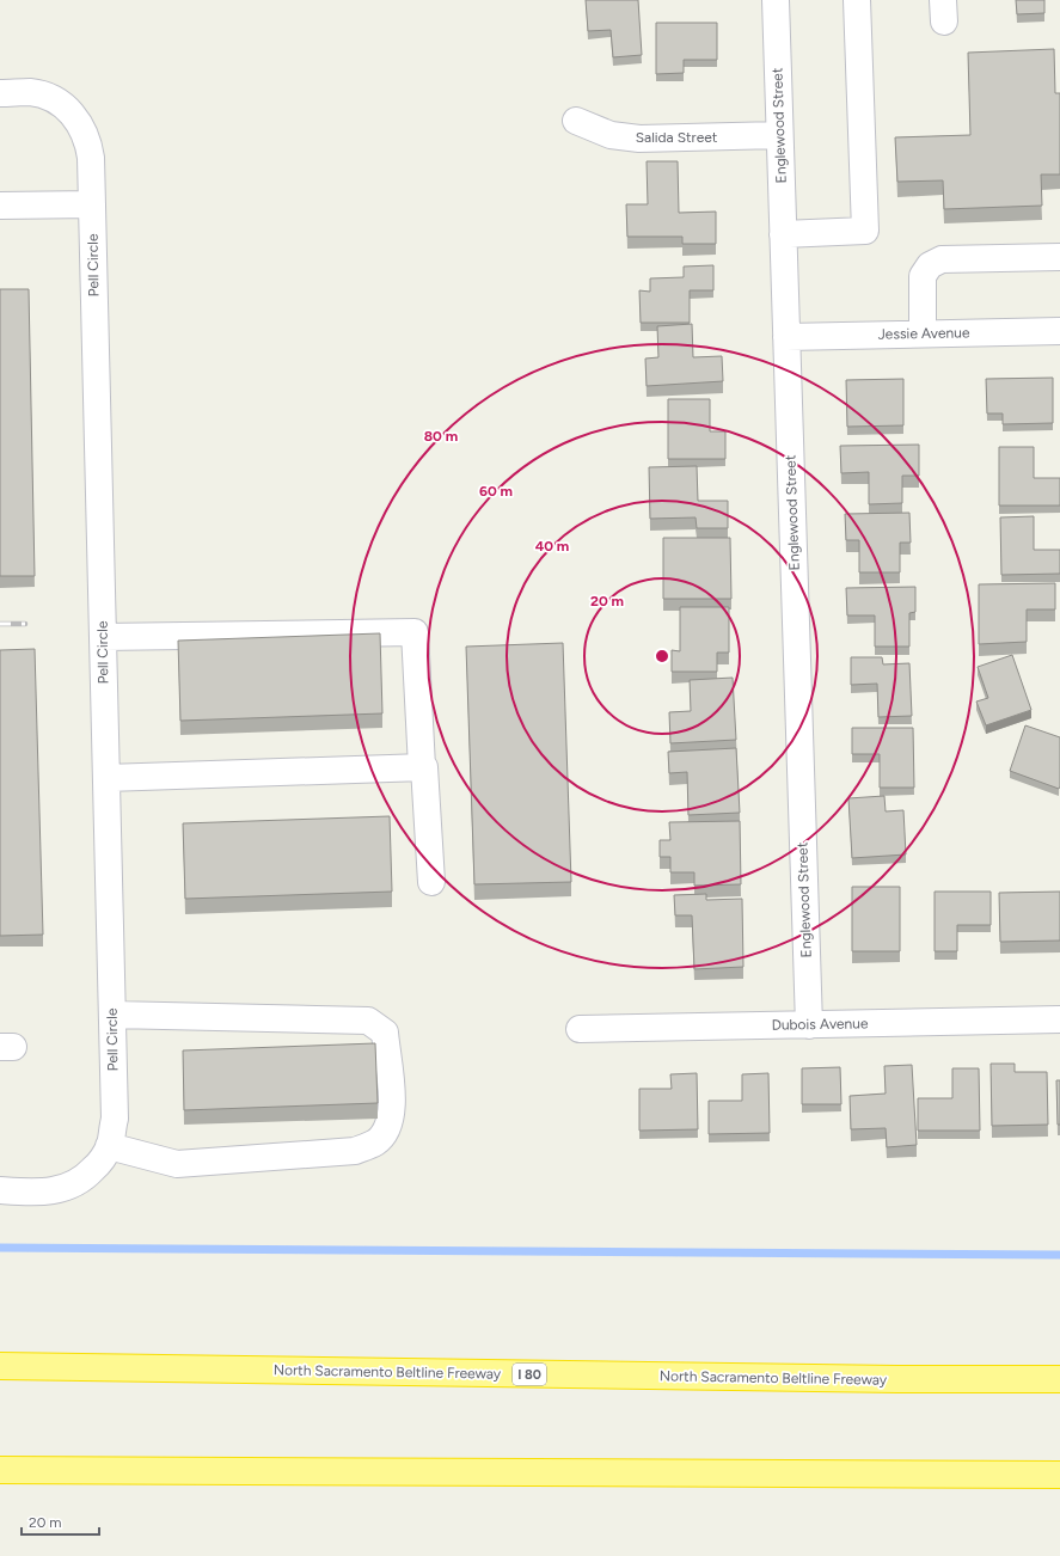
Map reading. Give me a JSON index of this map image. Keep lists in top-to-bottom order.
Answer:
{
  "streets": {
    "highway": ["North Sacramento Beltline Freeway", "I 80"],
    "street": [
      "Englewood Street",
      "Salida Street",
      "Pell Circle",
      "Jessie Avenue",
      "Dubois Avenue"
    ]
  },
  "crossings": [
    ["Englewood Street", "Salida Street"],
    ["Englewood Street", "Jessie Avenue"],
    ["Englewood Street", "Dubois Avenue"]
  ],
  "scale_bar": "20 m",
  "rings": [
    "80 m",
    "60 m",
    "40 m",
    "20 m"
  ]
}
